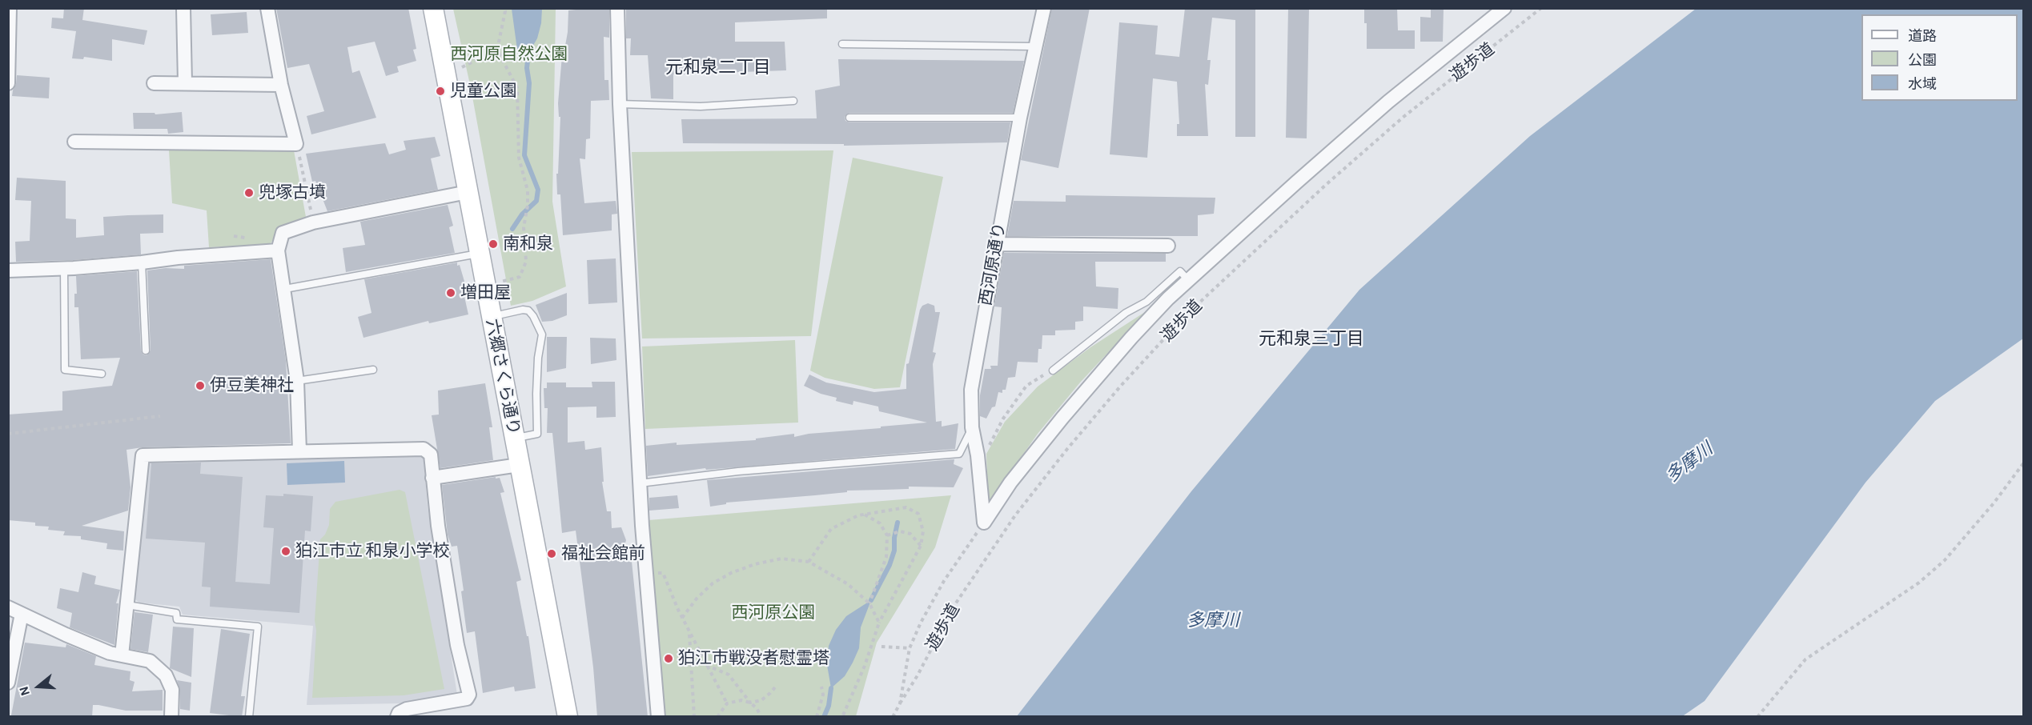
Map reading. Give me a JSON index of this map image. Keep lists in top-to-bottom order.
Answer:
{
  "streets": {
    "main road": ["六郷さくら通り"],
    "street": ["西河原通り"],
    "path": ["遊歩道"]
  },
  "districts": ["元和泉二丁目", "元和泉三丁目"],
  "water": ["多摩川"],
  "parks": ["西河原自然公園", "西河原公園"],
  "places": [
    "児童公園",
    "兜塚古墳",
    "南和泉",
    "増田屋",
    "伊豆美神社",
    "狛江市立 和泉小学校",
    "福祉会館前",
    "狛江市戦没者慰霊塔"
  ],
  "legend": ["道路", "公園", "水域"],
  "north": "left"
}
